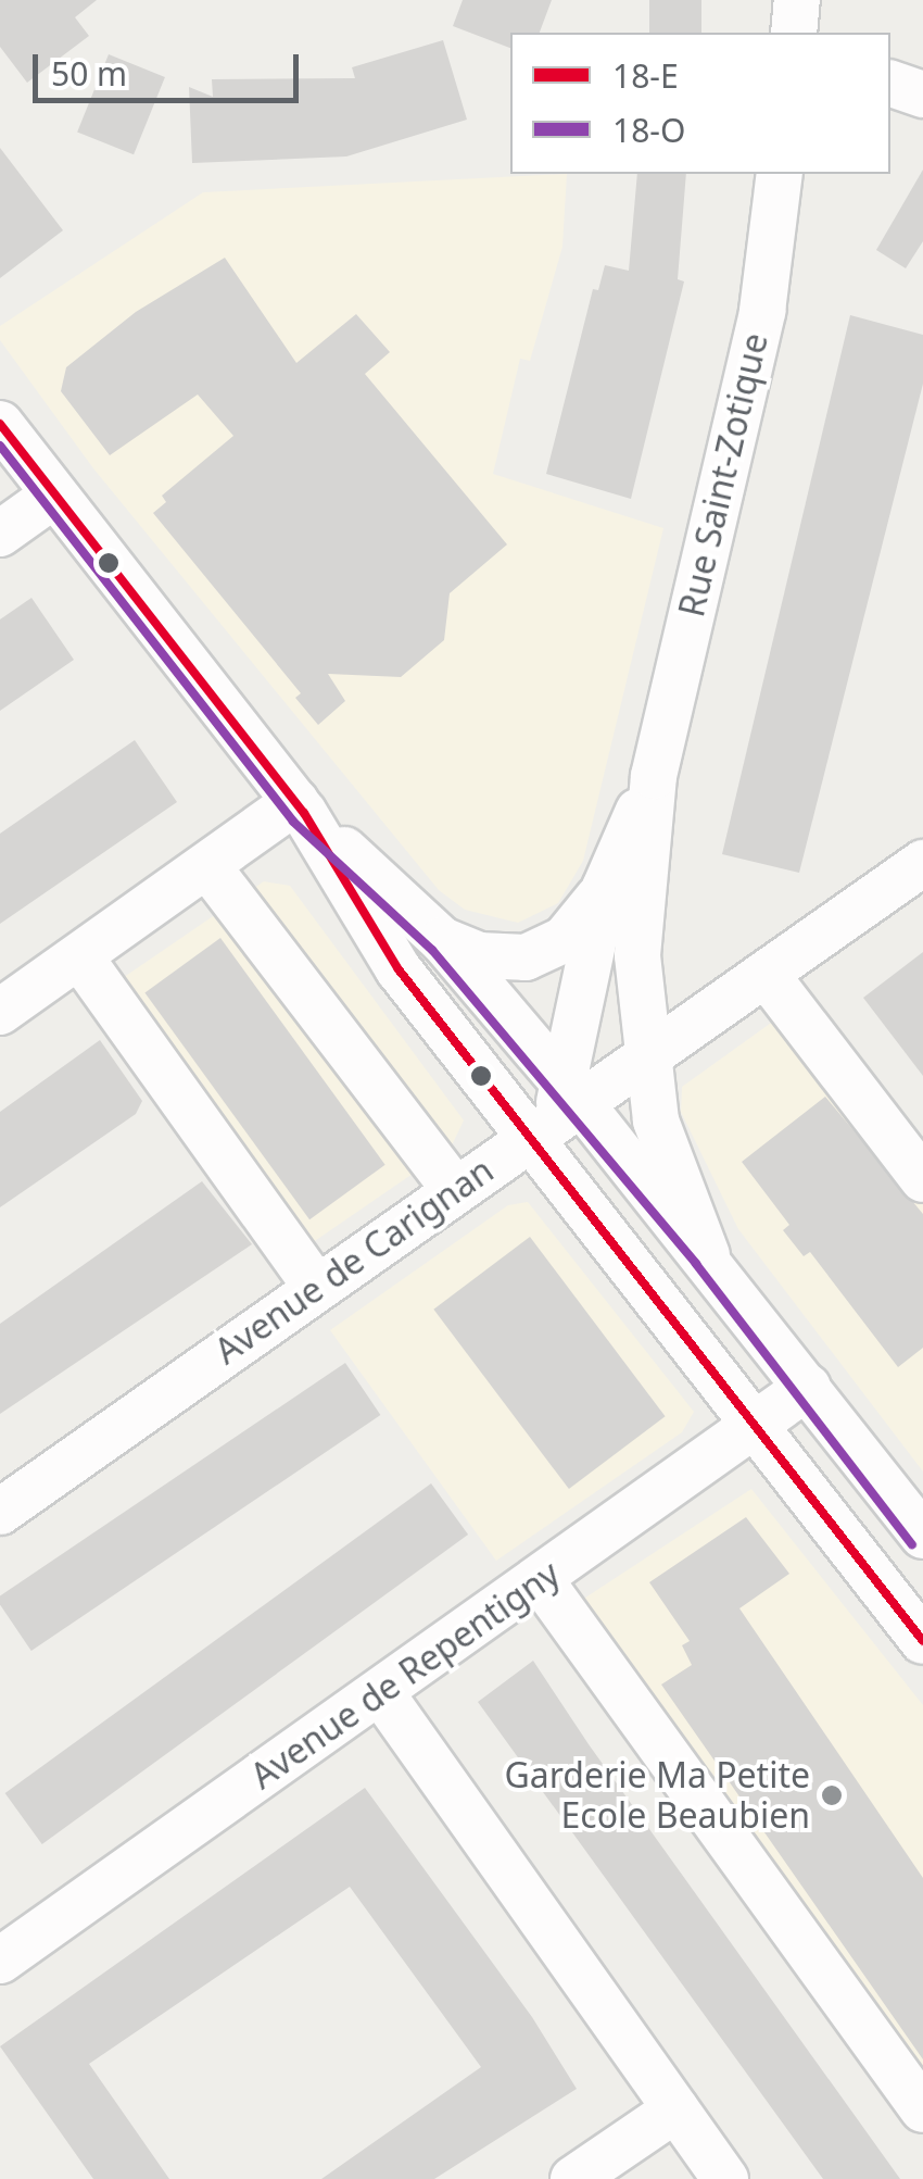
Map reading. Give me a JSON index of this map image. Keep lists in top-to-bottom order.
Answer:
{
  "streets": {
    "street": ["Rue Saint-Zotique", "Avenue de Carignan", "Avenue de Repentigny"]
  },
  "crossings": [
    ["Rue Saint-Zotique", "Avenue de Carignan"]
  ],
  "places": ["Garderie Ma Petite Ecole Beaubien"],
  "lines": ["transit line 18-E", "transit line 18-O"],
  "legend": ["18-E", "18-O"],
  "scale_bar": "50 m"
}
